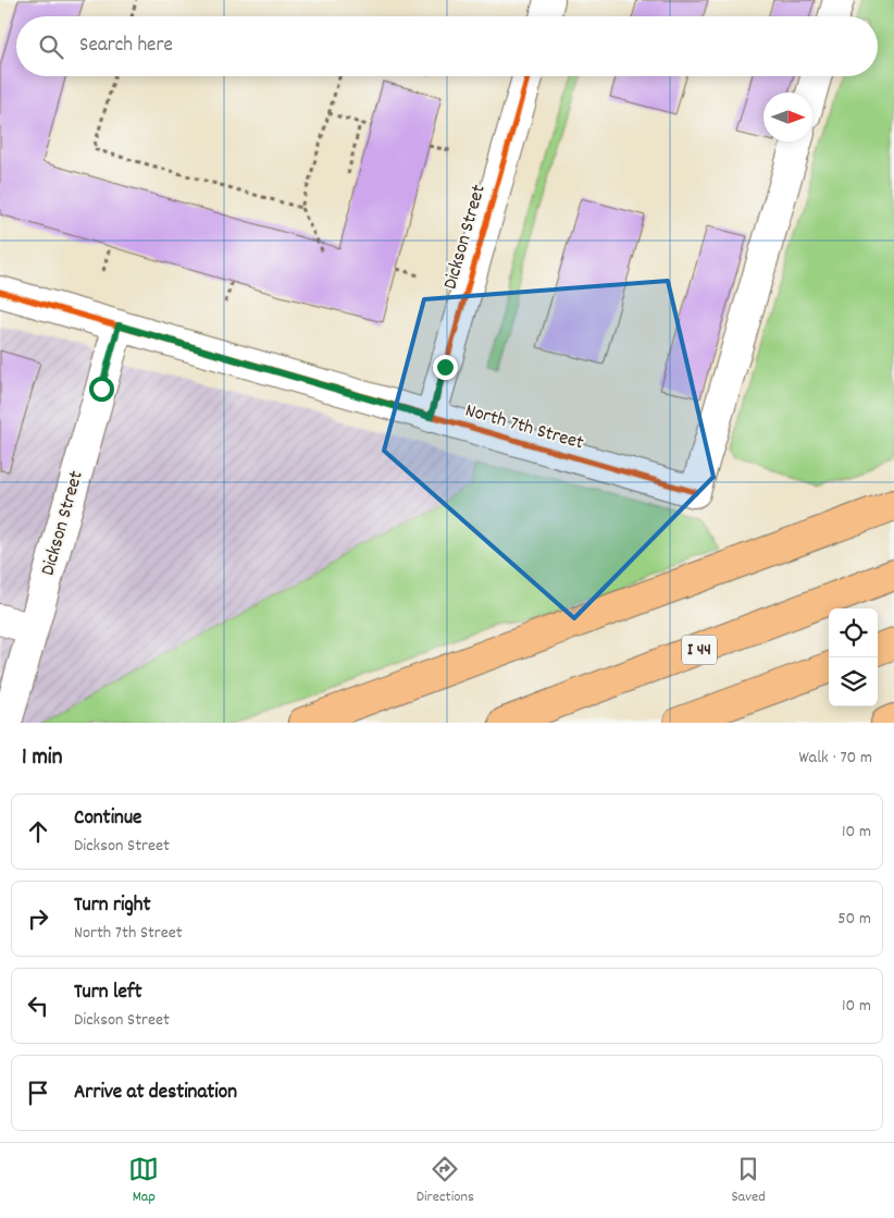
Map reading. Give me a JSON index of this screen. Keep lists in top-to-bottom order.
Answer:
{
  "streets": {
    "highway": ["I 44"],
    "street": ["Dickson Street", "North 7th Street"]
  },
  "crossings": [
    ["Dickson Street", "North 7th Street"]
  ],
  "north": "right",
  "page": {
    "search": "Search here",
    "heading": ["1 min", "Walk · 70 m"],
    "list": [
      ["Continue", "Dickson Street", "10 m"],
      ["Turn right", "North 7th Street", "50 m"],
      ["Turn left", "Dickson Street", "10 m"],
      "Arrive at destination"
    ],
    "nav": ["Map", "Directions", "Saved"]
  }
}
